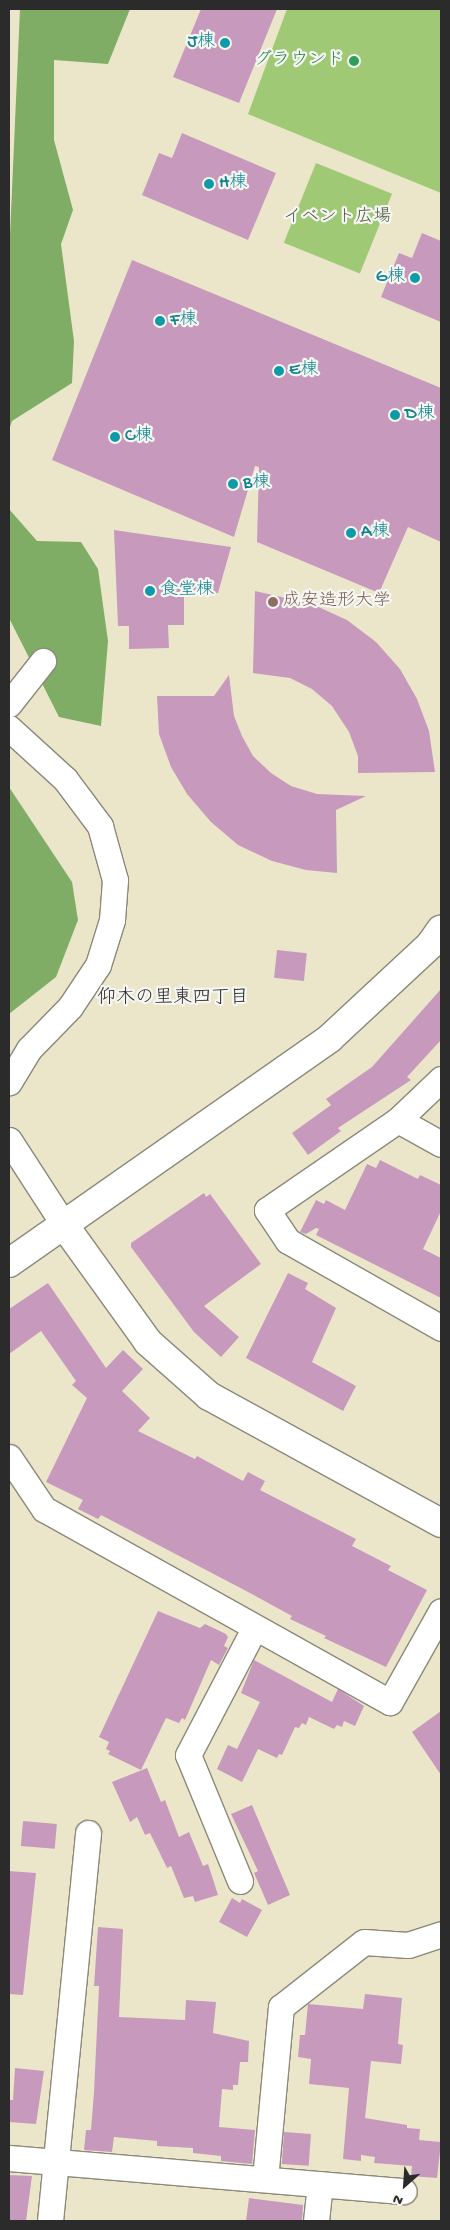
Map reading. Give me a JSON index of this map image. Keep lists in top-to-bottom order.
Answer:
{
  "districts": ["仰木の里東四丁目"],
  "parks": ["イベント広場"],
  "places": [
    "J棟",
    "グラウンド",
    "H棟",
    "G棟",
    "F棟",
    "E棟",
    "D棟",
    "C棟",
    "B棟",
    "A棟",
    "食堂棟",
    "成安造形大学"
  ],
  "north": "bottom left"
}
